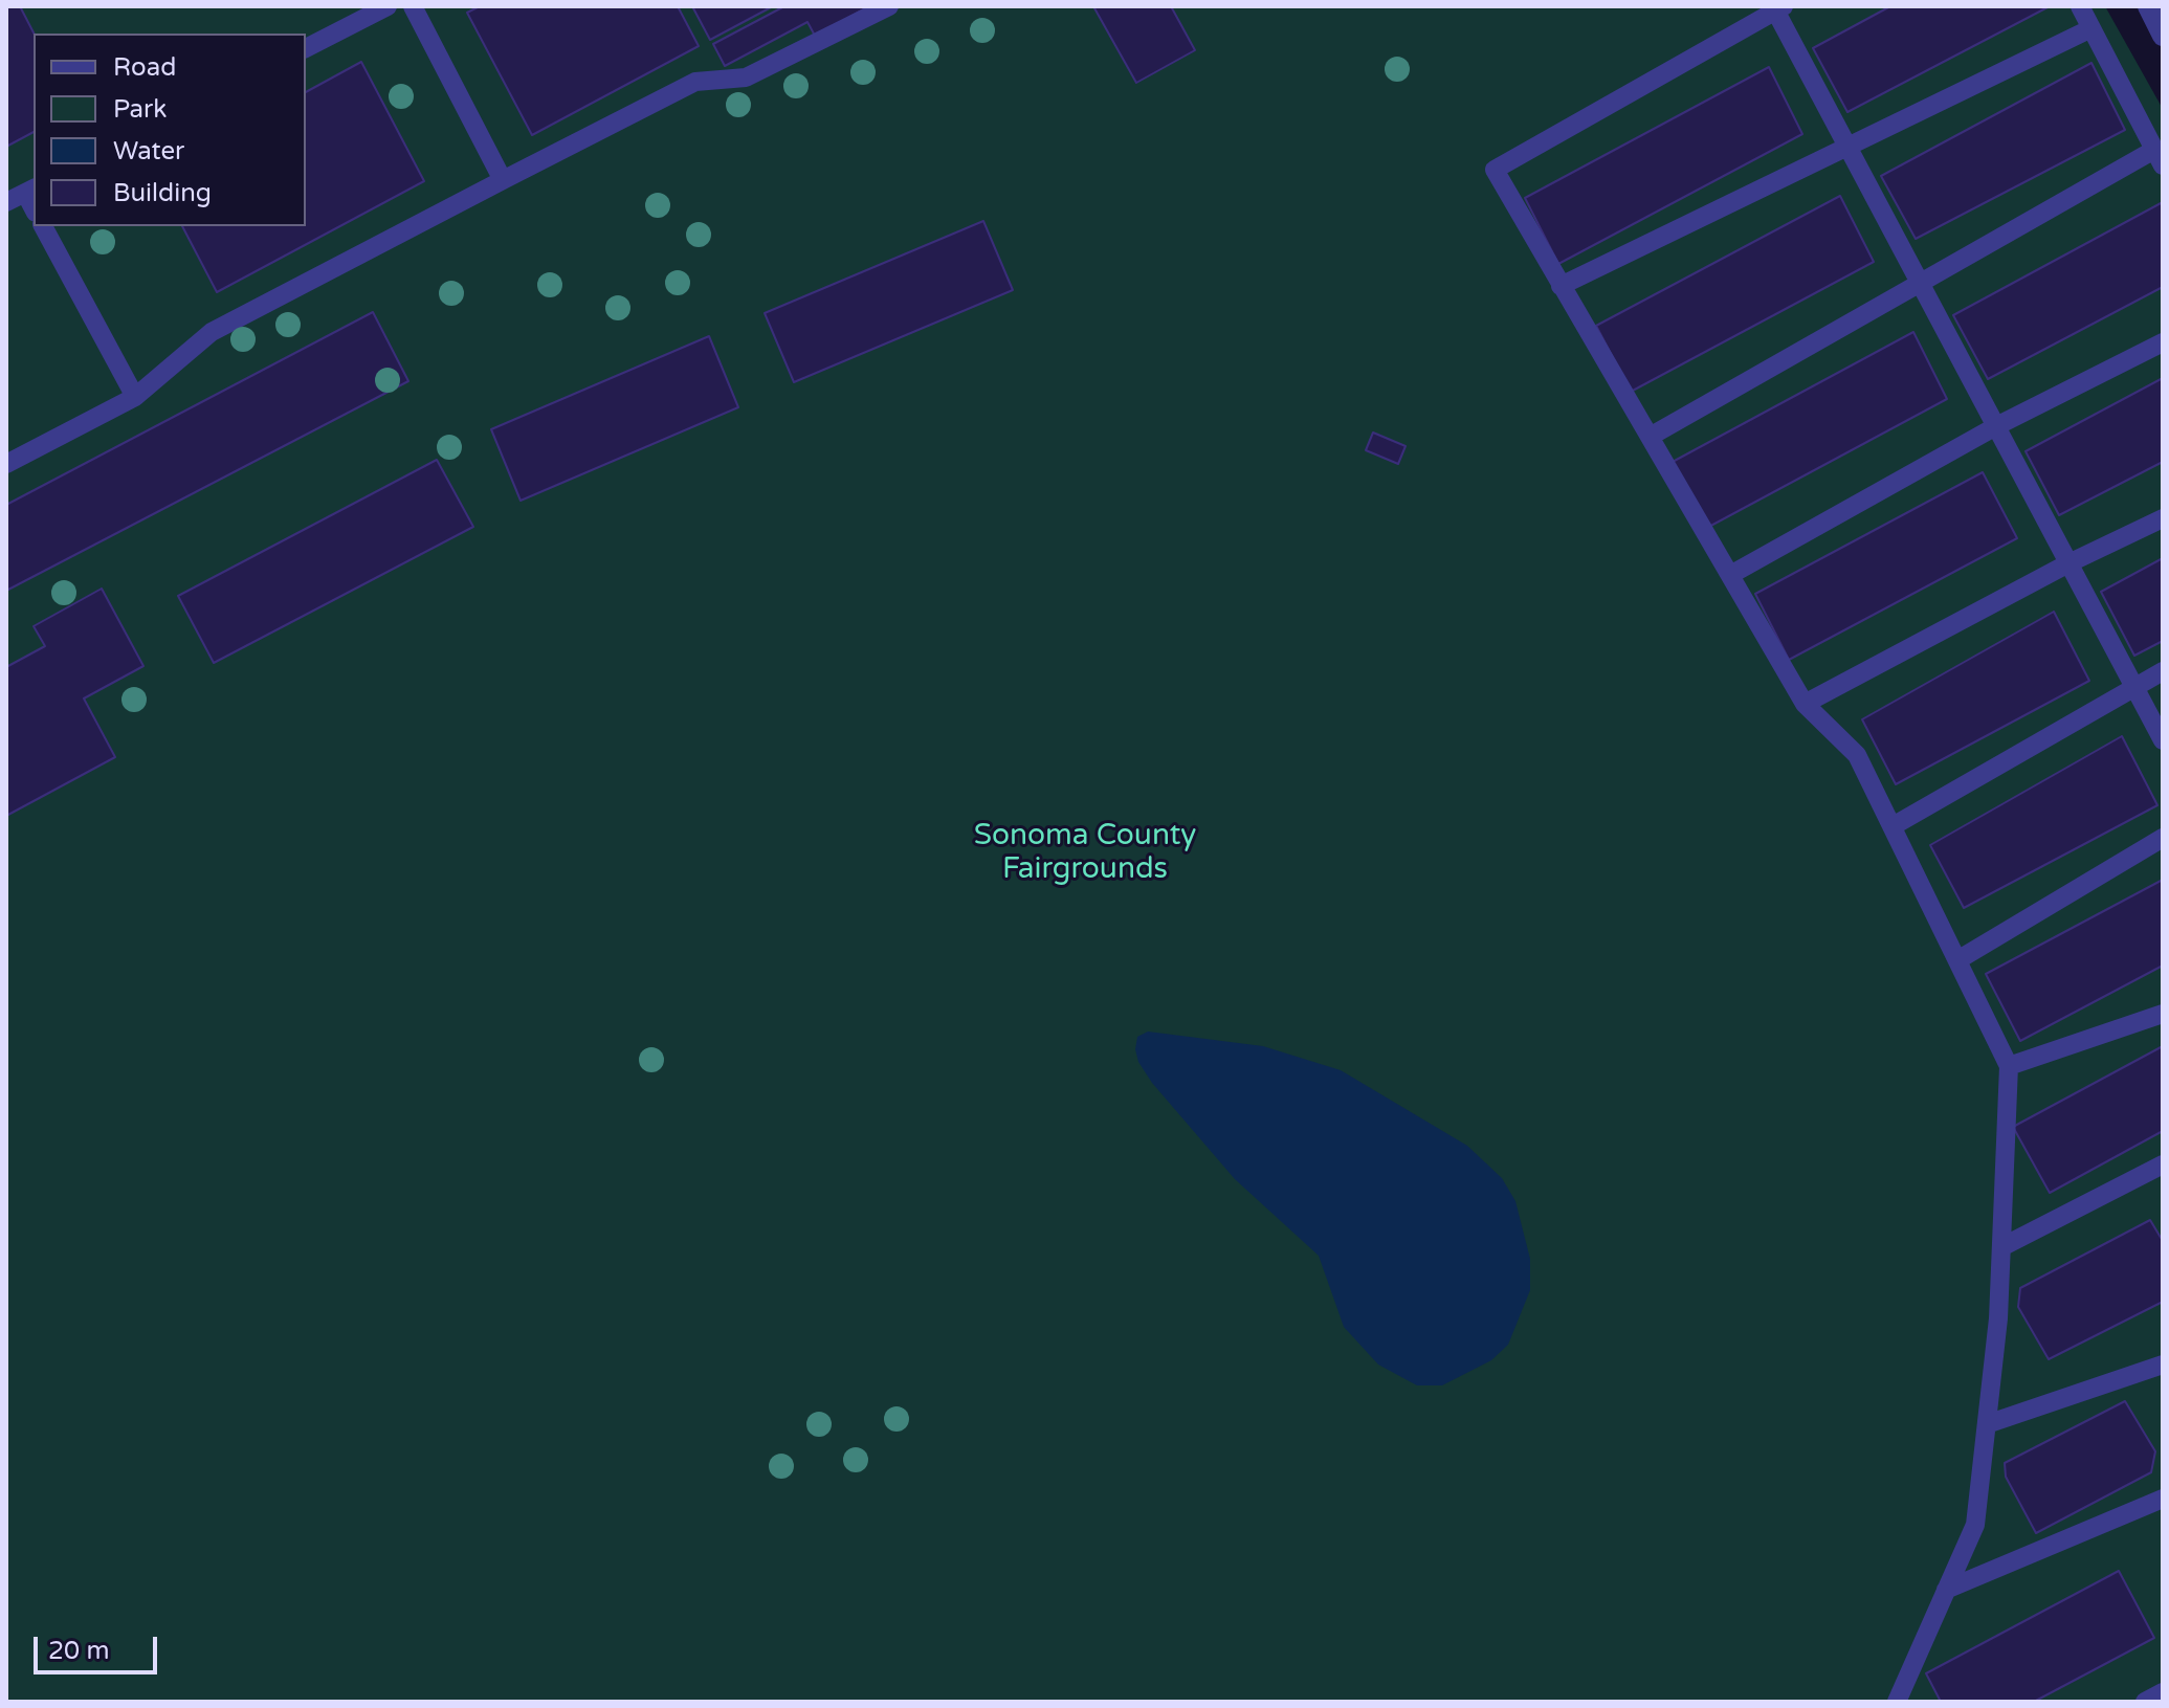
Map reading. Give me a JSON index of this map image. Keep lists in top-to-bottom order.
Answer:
{
  "parks": ["Sonoma County Fairgrounds"],
  "legend": [
    "Road",
    "Park",
    "Water",
    "Building"
  ],
  "scale_bar": "20 m"
}
